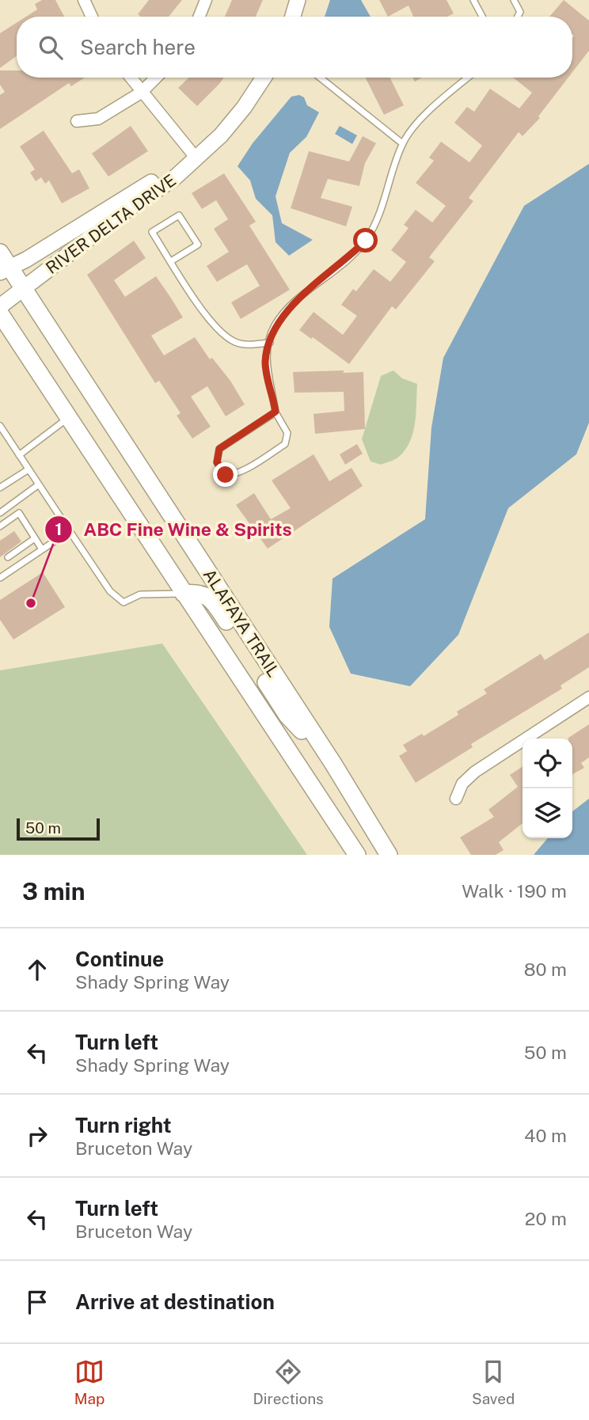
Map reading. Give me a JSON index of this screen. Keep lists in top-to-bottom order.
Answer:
{
  "streets": {
    "main road": ["ALAFAYA TRAIL"],
    "street": ["RIVER DELTA DRIVE"]
  },
  "crossings": [
    ["RIVER DELTA DRIVE", "ALAFAYA TRAIL"]
  ],
  "places": ["ABC Fine Wine & Spirits"],
  "scale_bar": "50 m",
  "page": {
    "search": "Search here",
    "scale": "50 m",
    "heading": ["3 min", "Walk · 190 m"],
    "list": [
      ["Continue", "Shady Spring Way", "80 m"],
      ["Turn left", "Shady Spring Way", "50 m"],
      ["Turn right", "Bruceton Way", "40 m"],
      ["Turn left", "Bruceton Way", "20 m"],
      "Arrive at destination"
    ],
    "nav": ["Map", "Directions", "Saved"]
  }
}
